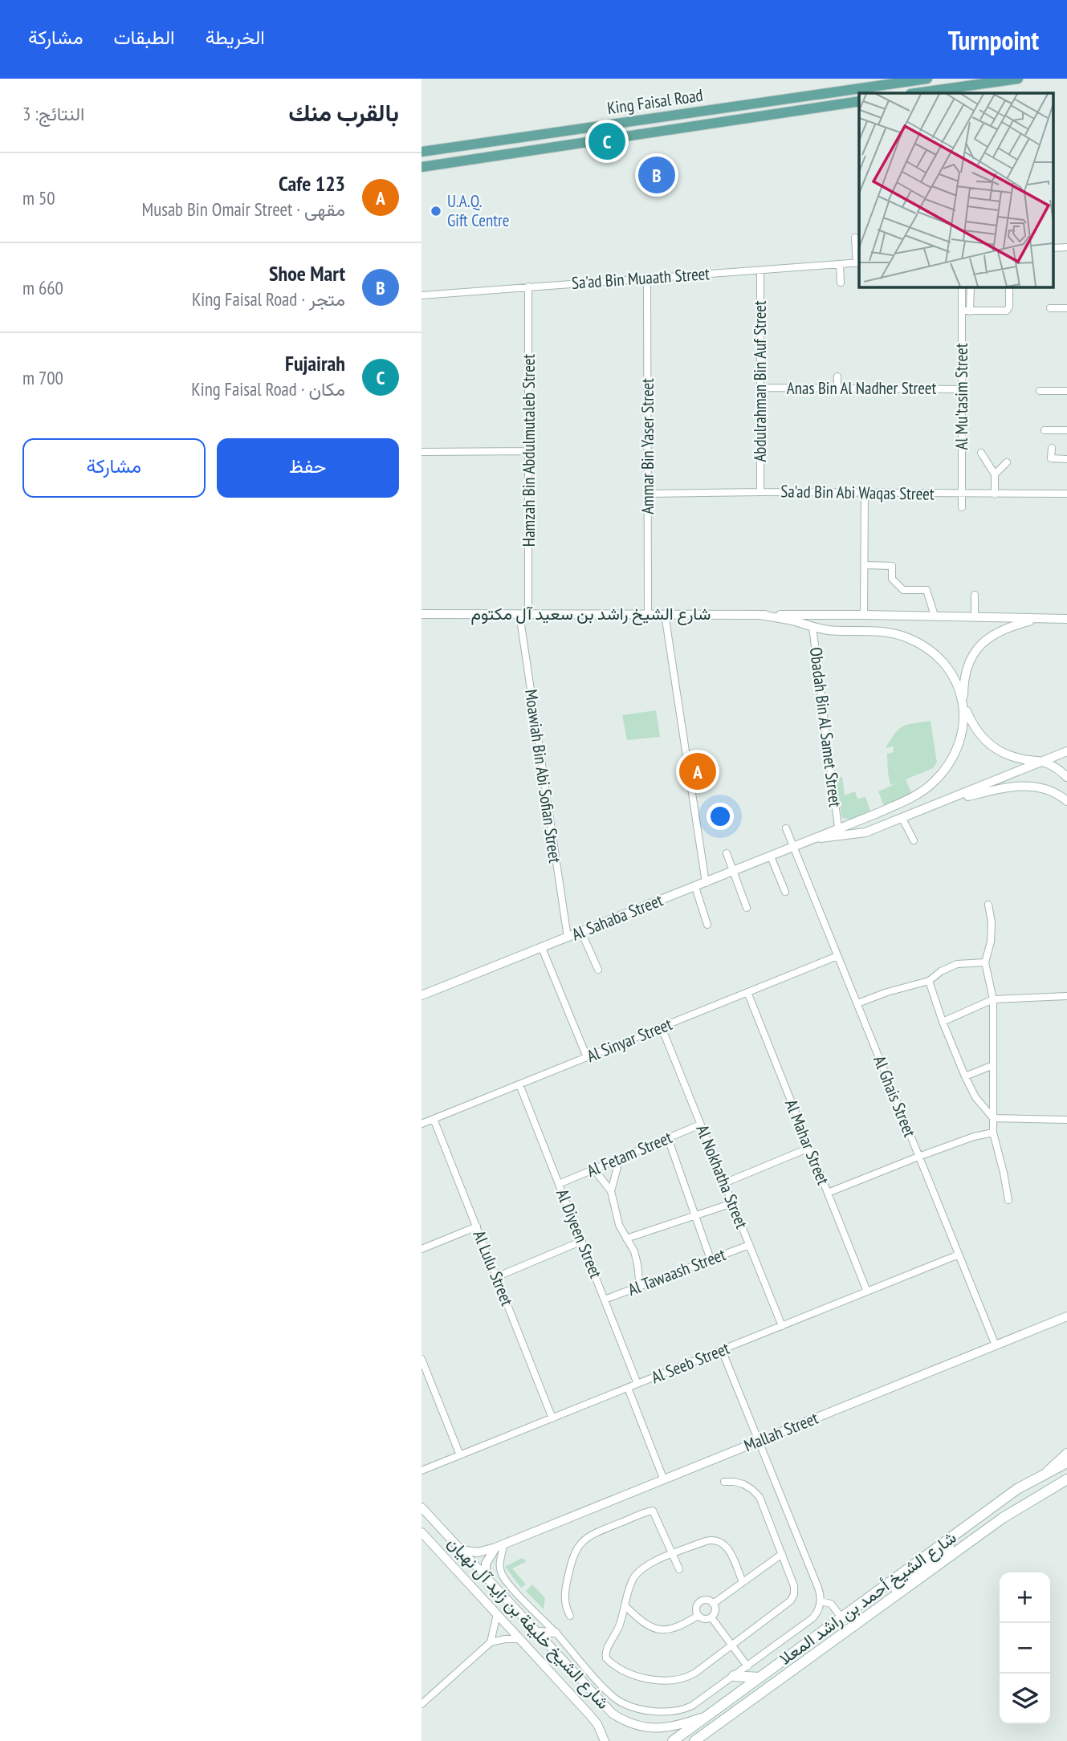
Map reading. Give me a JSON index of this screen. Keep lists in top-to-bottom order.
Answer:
{
  "streets": {
    "main road": ["King Faisal Road", "شارع الشيخ أحمد بن راشد المعلا"],
    "street": [
      "Sa'ad Bin Muaath Street",
      "Abdulrahman Bin Auf Street",
      "Anas Bin Al Nadher Street",
      "Al Mu'tasim Street",
      "Ammar Bin Yaser Street",
      "Hamzah Bin Abdulmutaleb Street",
      "Sa'ad Bin Abi Waqas Street",
      "شارع الشيخ راشد بن سعيد آل مكتوم",
      "Obadah Bin Al Samet Street",
      "Moawiah Bin Abi Sofian Street",
      "Al Sahaba Street",
      "Al Sinyar Street",
      "Al Ghais Street",
      "Al Mahar Street",
      "Al Fetam Street",
      "Al Nokhatha Street",
      "Al Diyeen Street",
      "Al Lulu Street",
      "Al Tawaash Street",
      "Al Seeb Street",
      "Mallah Street",
      "شارع الشيخ خليفة بن زايد آل نهيان"
    ]
  },
  "crossings": [
    ["Sa'ad Bin Muaath Street", "Abdulrahman Bin Auf Street"],
    ["Sa'ad Bin Muaath Street", "Ammar Bin Yaser Street"],
    ["Sa'ad Bin Muaath Street", "Hamzah Bin Abdulmutaleb Street"],
    ["Abdulrahman Bin Auf Street", "Anas Bin Al Nadher Street"],
    ["Abdulrahman Bin Auf Street", "Sa'ad Bin Abi Waqas Street"],
    ["Anas Bin Al Nadher Street", "Al Mu'tasim Street"],
    ["Al Mu'tasim Street", "Sa'ad Bin Abi Waqas Street"],
    ["Ammar Bin Yaser Street", "Sa'ad Bin Abi Waqas Street"],
    ["Ammar Bin Yaser Street", "شارع الشيخ راشد بن سعيد آل مكتوم"],
    ["Hamzah Bin Abdulmutaleb Street", "شارع الشيخ راشد بن سعيد آل مكتوم"],
    ["Hamzah Bin Abdulmutaleb Street", "Moawiah Bin Abi Sofian Street"],
    ["شارع الشيخ راشد بن سعيد آل مكتوم", "Obadah Bin Al Samet Street"],
    ["شارع الشيخ راشد بن سعيد آل مكتوم", "Moawiah Bin Abi Sofian Street"],
    ["شارع الشيخ راشد بن سعيد آل مكتوم", "Al Sahaba Street"],
    ["Moawiah Bin Abi Sofian Street", "Al Sahaba Street"],
    ["Al Sahaba Street", "Al Ghais Street"],
    ["Al Sinyar Street", "Al Ghais Street"],
    ["Al Sinyar Street", "Al Mahar Street"],
    ["Al Sinyar Street", "Al Nokhatha Street"],
    ["Al Sinyar Street", "Al Diyeen Street"],
    ["Al Sinyar Street", "Al Lulu Street"],
    ["Al Ghais Street", "Al Seeb Street"],
    ["Al Ghais Street", "Mallah Street"],
    ["Al Mahar Street", "Al Seeb Street"],
    ["Al Fetam Street", "Al Nokhatha Street"],
    ["Al Fetam Street", "Al Diyeen Street"],
    ["Al Nokhatha Street", "Al Tawaash Street"],
    ["Al Nokhatha Street", "Al Seeb Street"],
    ["Al Diyeen Street", "Al Tawaash Street"],
    ["Al Diyeen Street", "Al Seeb Street"],
    ["Al Lulu Street", "Al Seeb Street"],
    ["Mallah Street", "شارع الشيخ خليفة بن زايد آل نهيان"],
    ["شارع الشيخ أحمد بن راشد المعلا", "شارع الشيخ خليفة بن زايد آل نهيان"]
  ],
  "places": ["U.A.Q. Gift Centre"],
  "page": {
    "header": "Turnpoint",
    "nav": ["الخريطة", "الطبقات", "مشاركة"],
    "heading": ["بالقرب منك", "النتائج: 3"],
    "pins": ["C", "B", "A"],
    "list": [
      {
        "mark": "A",
        "name": "Cafe 123",
        "note": "مقهى · Musab Bin Omair Street",
        "value": "50 m"
      },
      {
        "mark": "B",
        "name": "Shoe Mart",
        "note": "متجر · King Faisal Road",
        "value": "660 m"
      },
      {
        "mark": "C",
        "name": "Fujairah",
        "note": "مكان · King Faisal Road",
        "value": "700 m"
      }
    ],
    "buttons": ["حفظ", "مشاركة"],
    "map_buttons": ["+", "−"]
  }
}
